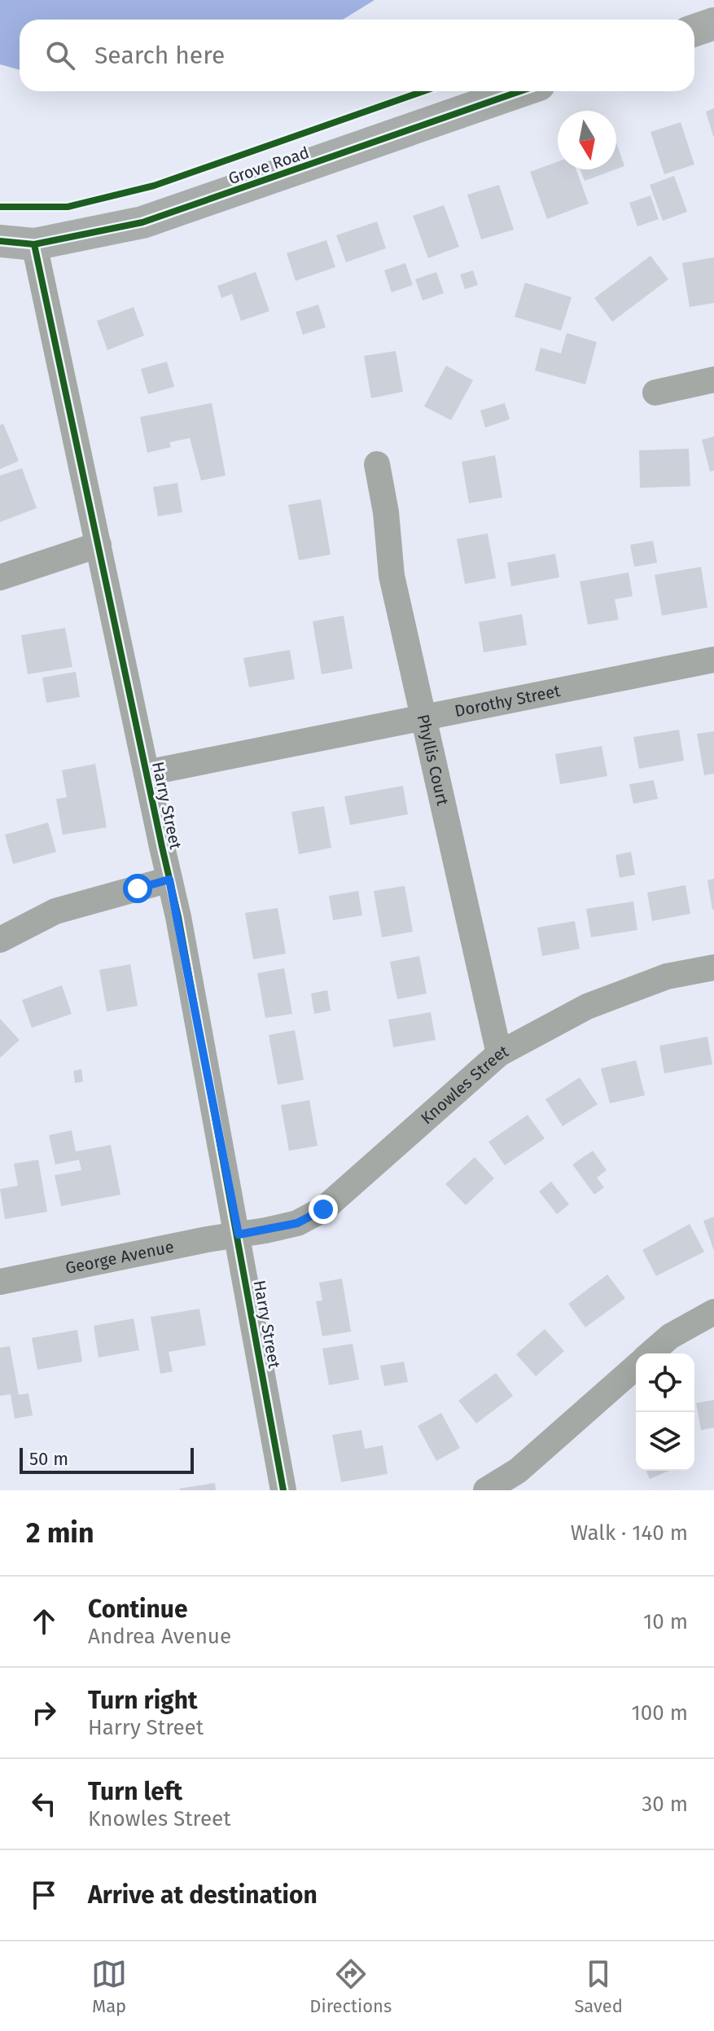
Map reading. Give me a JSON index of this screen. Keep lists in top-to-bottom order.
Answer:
{
  "streets": {
    "main road": ["Grove Road"],
    "street": [
      "Dorothy Street",
      "Phyllis Court",
      "Harry Street",
      "Knowles Street",
      "George Avenue"
    ]
  },
  "crossings": [
    ["Grove Road", "Harry Street"],
    ["Dorothy Street", "Phyllis Court"],
    ["Dorothy Street", "Harry Street"],
    ["Phyllis Court", "Knowles Street"],
    ["Harry Street", "Knowles Street"],
    ["Harry Street", "George Avenue"],
    ["Knowles Street", "George Avenue"]
  ],
  "scale_bar": "50 m",
  "north": "bottom",
  "page": {
    "search": "Search here",
    "scale": "50 m",
    "heading": ["2 min", "Walk · 140 m"],
    "list": [
      ["Continue", "Andrea Avenue", "10 m"],
      ["Turn right", "Harry Street", "100 m"],
      ["Turn left", "Knowles Street", "30 m"],
      "Arrive at destination"
    ],
    "nav": ["Map", "Directions", "Saved"]
  }
}
